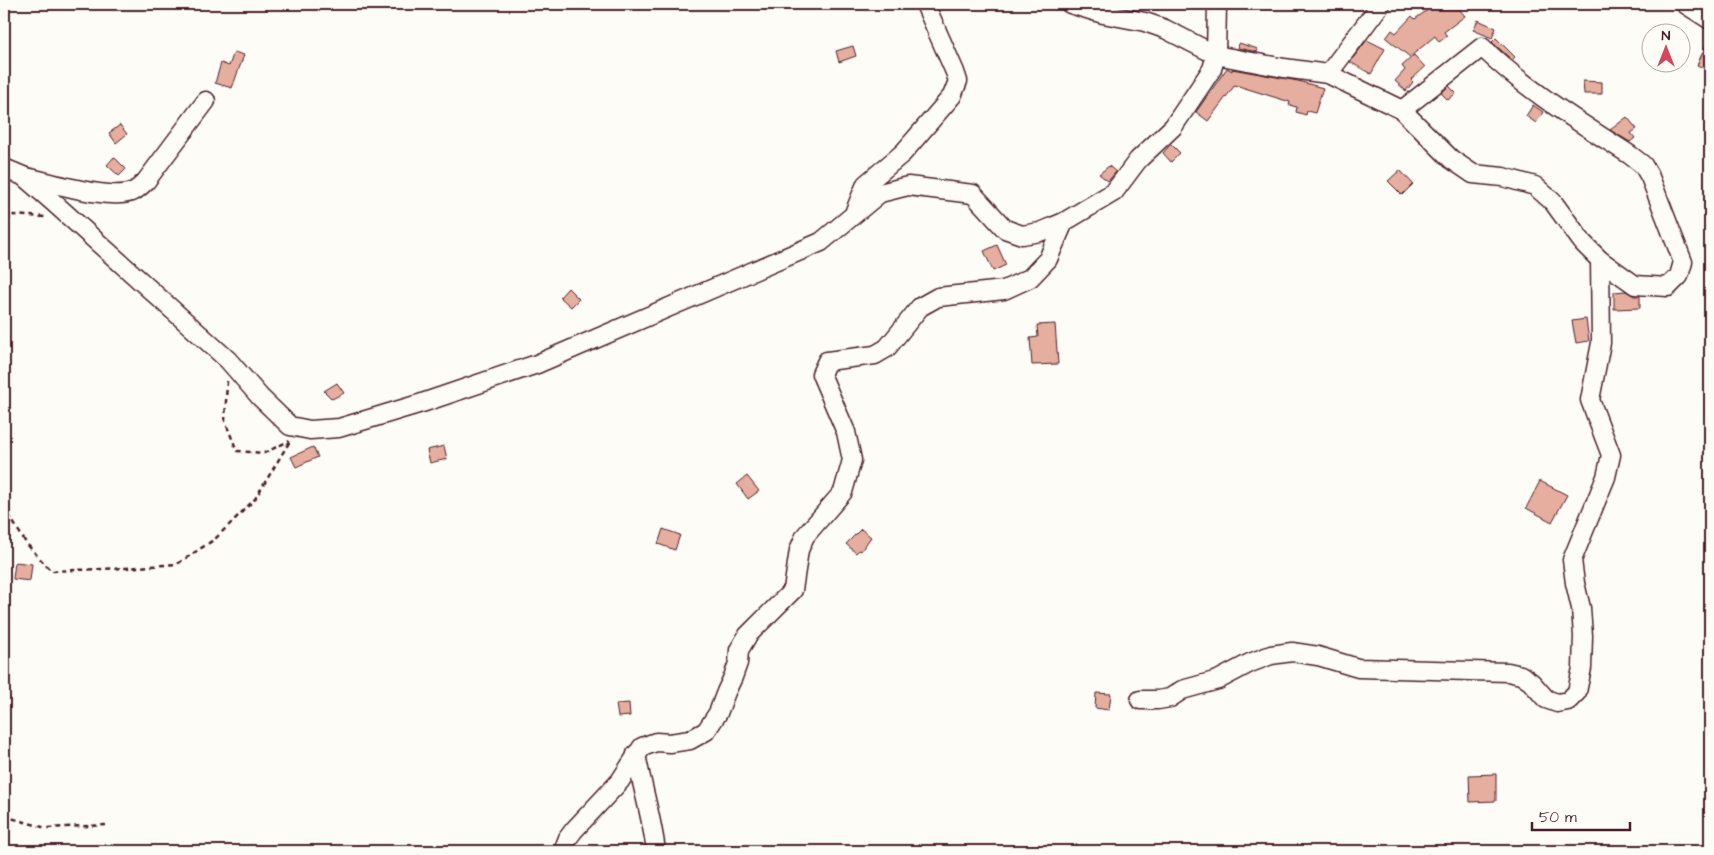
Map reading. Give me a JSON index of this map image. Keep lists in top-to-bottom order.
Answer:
{
  "scale_bar": "50 m",
  "north": "top"
}
